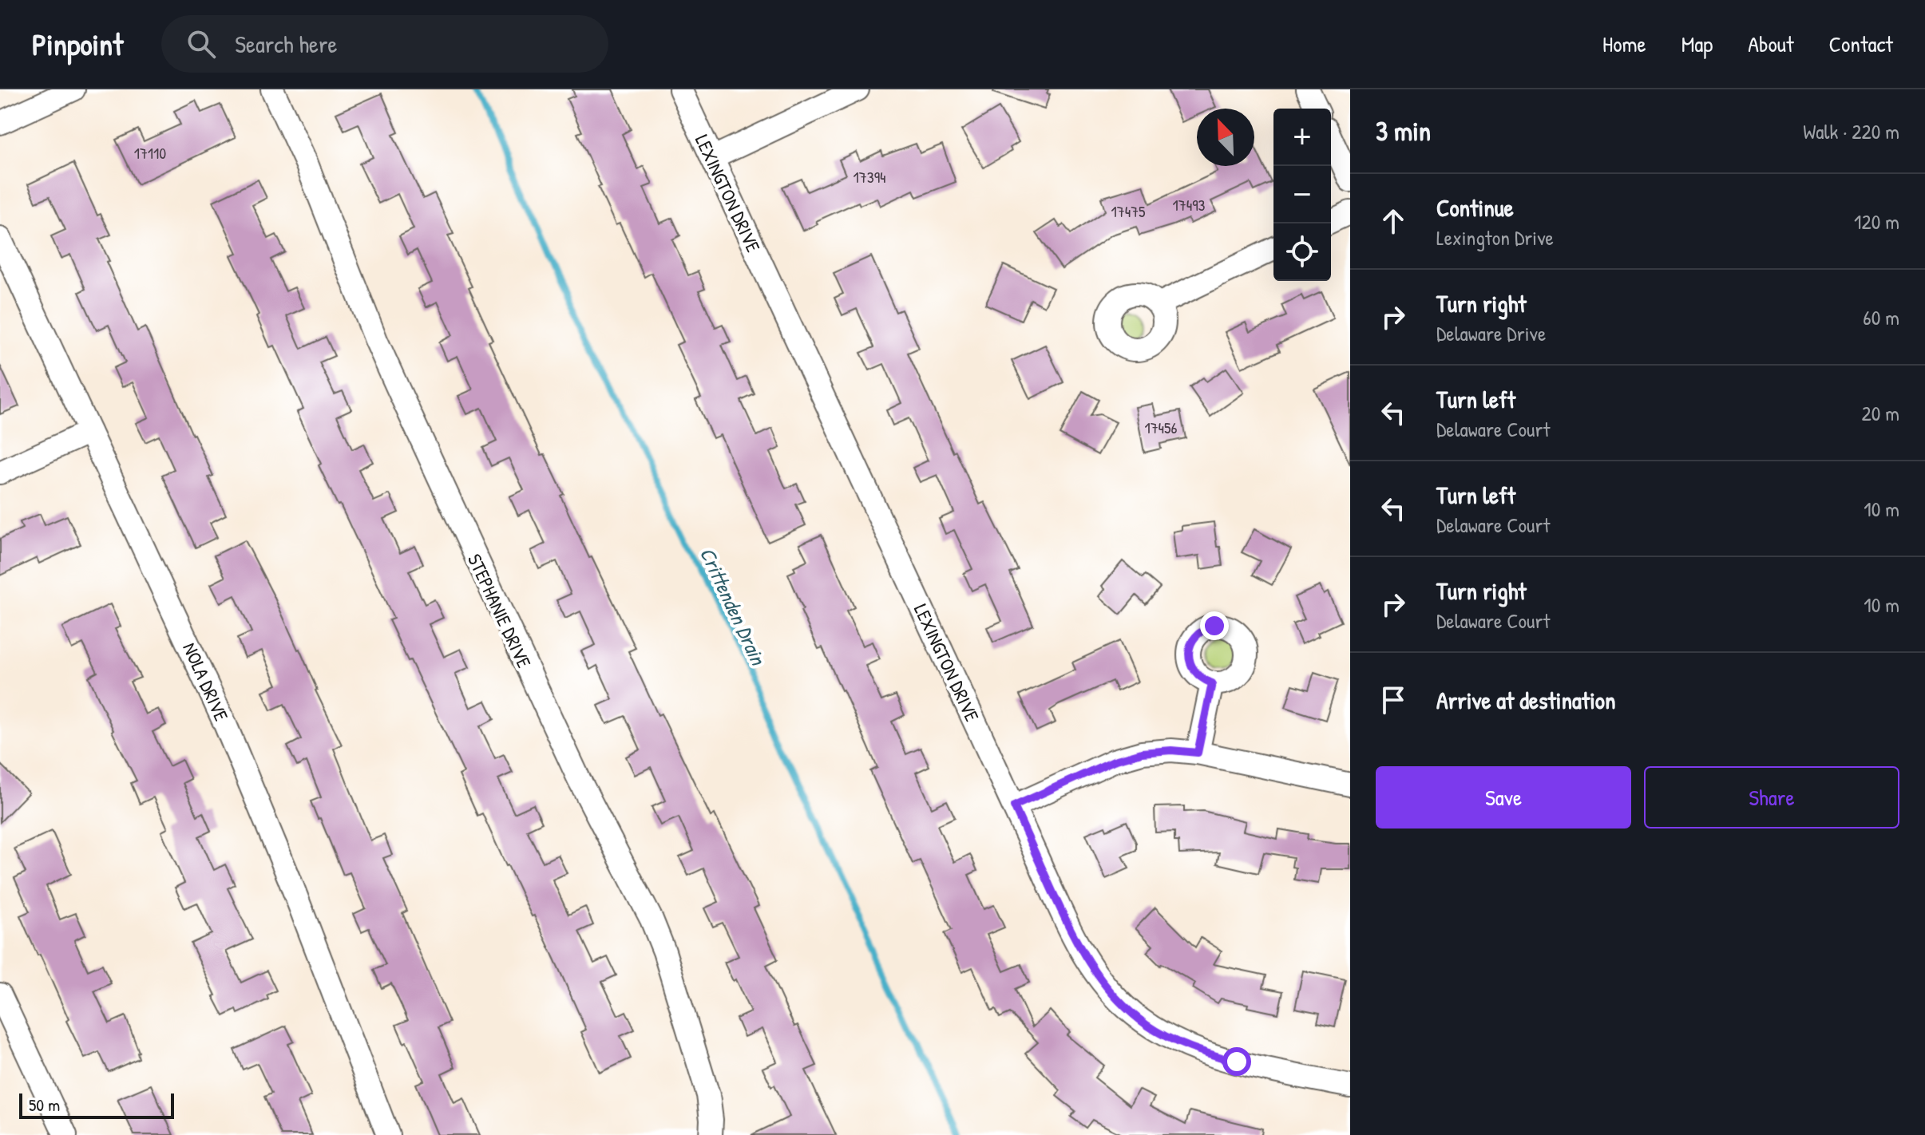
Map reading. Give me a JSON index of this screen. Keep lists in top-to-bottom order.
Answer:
{
  "streets": {
    "street": ["LEXINGTON DRIVE", "STEPHANIE DRIVE", "NOLA DRIVE"]
  },
  "water": ["Crittenden Drain"],
  "house_numbers": [
    "17110",
    "17394",
    "17493",
    "17475",
    "17456"
  ],
  "scale_bar": "50 m",
  "north": "top left",
  "page": {
    "header": "Pinpoint",
    "search": "Search here",
    "nav": [
      "Home",
      "Map",
      "About",
      "Contact"
    ],
    "heading": ["3 min", "Walk · 220 m"],
    "map_buttons": ["+", "−"],
    "list": [
      ["Continue", "Lexington Drive", "120 m"],
      ["Turn right", "Delaware Drive", "60 m"],
      ["Turn left", "Delaware Court", "20 m"],
      ["Turn left", "Delaware Court", "10 m"],
      ["Turn right", "Delaware Court", "10 m"],
      "Arrive at destination"
    ],
    "buttons": ["Save", "Share"],
    "scale": "50 m"
  }
}
